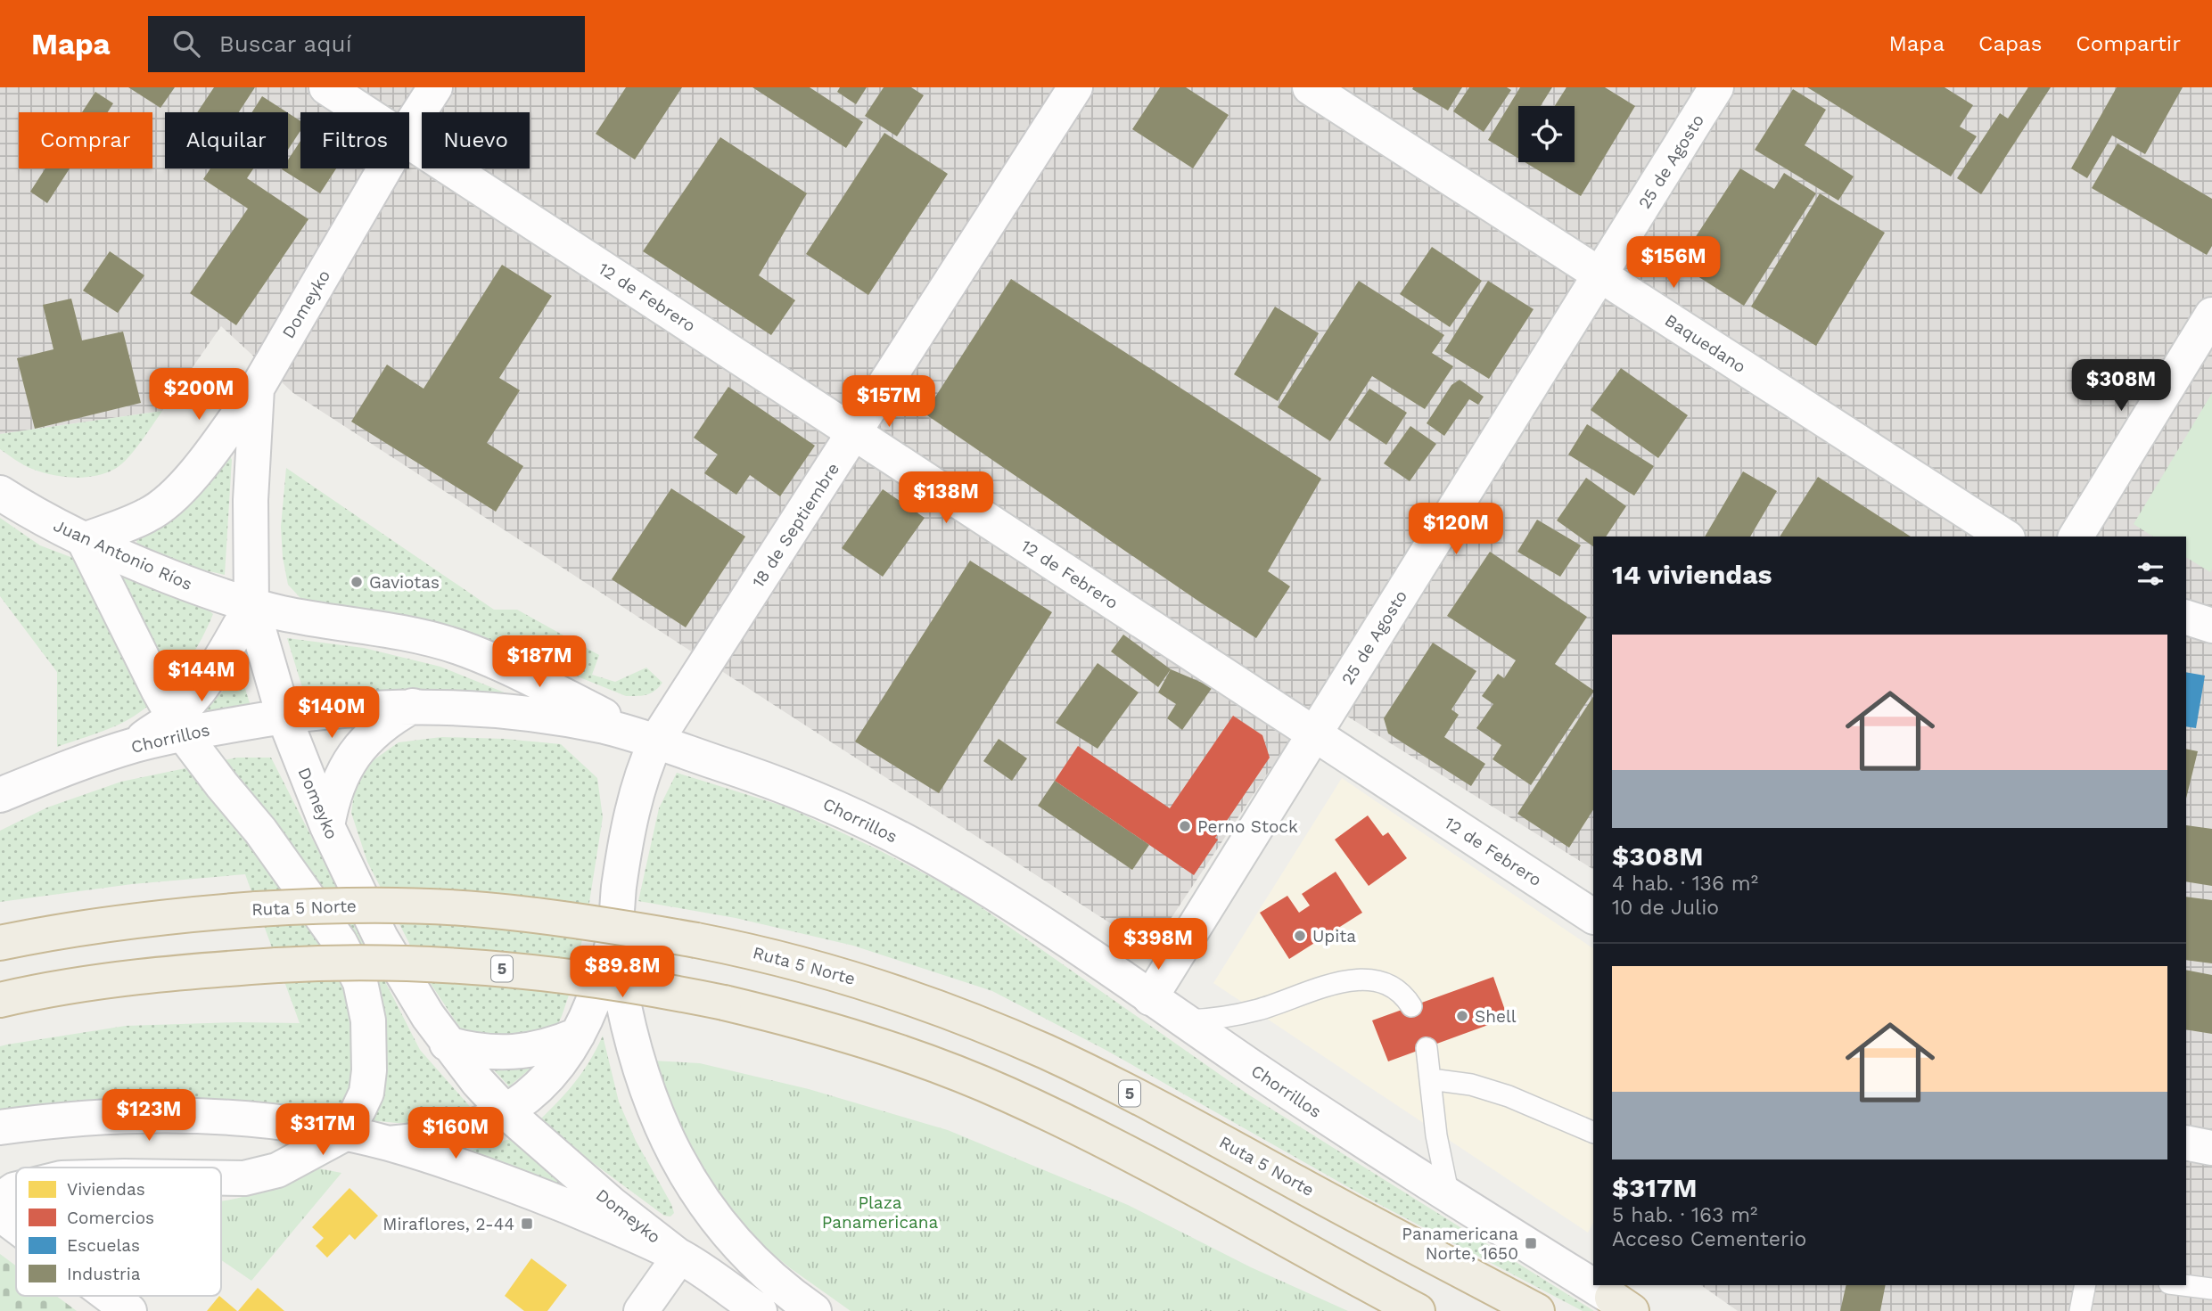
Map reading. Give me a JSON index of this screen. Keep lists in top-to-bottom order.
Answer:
{
  "streets": {
    "highway": ["Ruta 5 Norte", "5"],
    "main road": [
      "25 de Agosto",
      "12 de Febrero",
      "Domeyko",
      "Baquedano",
      "18 de Septiembre",
      "Juan Antonio Ríos",
      "Chorrillos"
    ]
  },
  "crossings": [
    ["25 de Agosto", "12 de Febrero"],
    ["25 de Agosto", "Baquedano"],
    ["25 de Agosto", "Chorrillos"],
    ["12 de Febrero", "18 de Septiembre"],
    ["Domeyko", "Juan Antonio Ríos"],
    ["Domeyko", "Chorrillos"],
    ["18 de Septiembre", "Juan Antonio Ríos"],
    ["18 de Septiembre", "Chorrillos"],
    ["Juan Antonio Ríos", "Chorrillos"]
  ],
  "parks": ["Plaza Panamericana"],
  "places": {
    "other": [
      "Gaviotas",
      "Perno Stock",
      "Upita",
      "Shell"
    ],
    "transit": ["Miraflores, 2-44", "Panamericana Norte, 1650"]
  },
  "legend": [
    "Viviendas",
    "Comercios",
    "Escuelas",
    "Industria"
  ],
  "page": {
    "header": "Mapa",
    "search": "Buscar aquí",
    "nav": ["Mapa", "Capas", "Compartir"],
    "chip": [
      "Comprar",
      "Alquilar",
      "Filtros",
      "Nuevo"
    ],
    "price": [
      "$156M",
      "$308M",
      "$200M",
      "$157M",
      "$138M",
      "$120M",
      "$187M",
      "$144M",
      "$140M",
      "$398M",
      "$89.8M",
      "$123M",
      "$317M",
      "$160M"
    ],
    "heading": "14 viviendas",
    "list": [
      {
        "name": "$308M",
        "note": "4 hab. · 136 m² · 10 de Julio"
      },
      {
        "name": "$317M",
        "note": "5 hab. · 163 m² · Acceso Cementerio"
      }
    ]
  }
}
